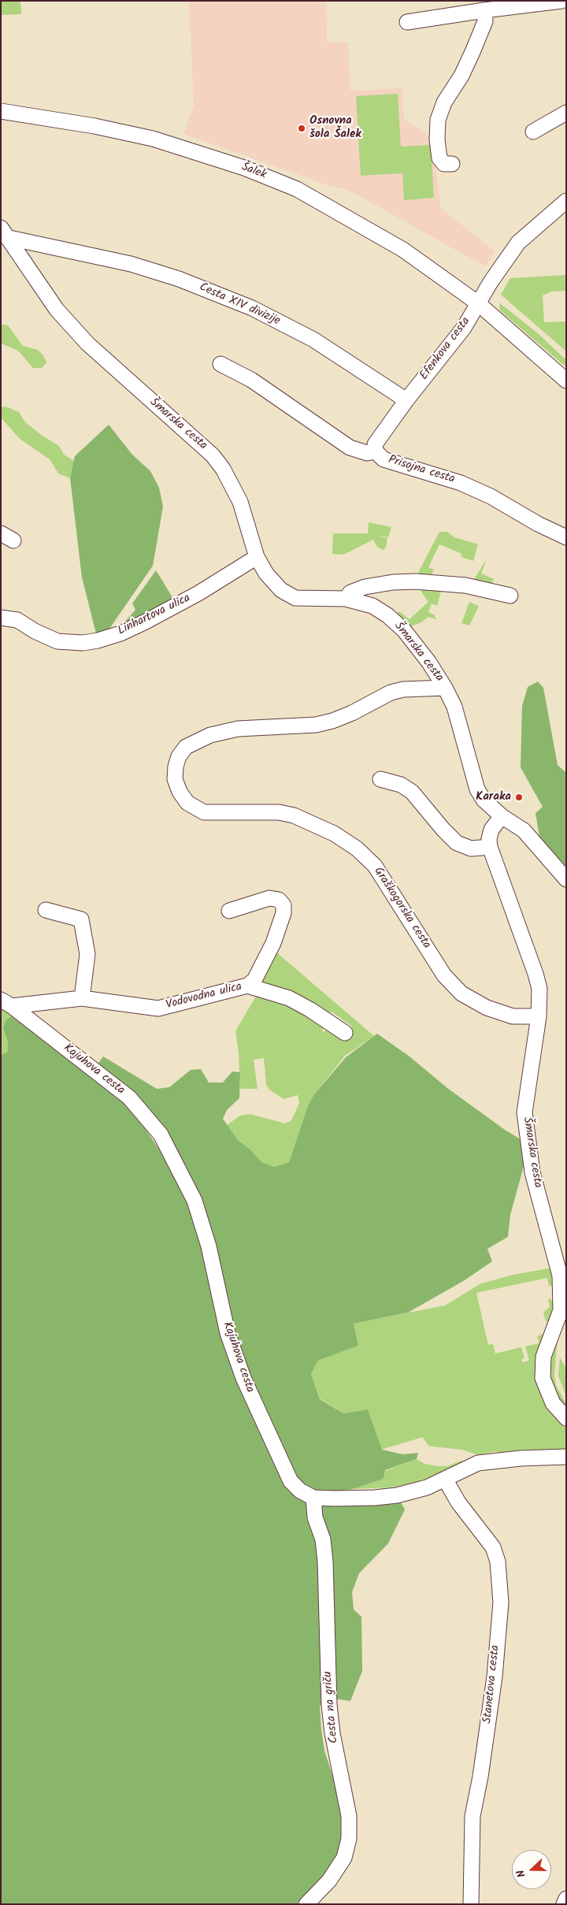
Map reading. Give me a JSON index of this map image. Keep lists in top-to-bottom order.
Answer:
{
  "streets": {
    "street": [
      "Šalek",
      "Cesta XIV divizije",
      "Efenkova cesta",
      "Šmarska cesta",
      "Prisojna cesta",
      "Linhartova ulica",
      "Graškogorska cesta",
      "Vodovodna ulica",
      "Kajuhova cesta",
      "Stanetova cesta",
      "Cesta na griču"
    ]
  },
  "crossings": [
    ["Šalek", "Efenkova cesta"],
    ["Cesta XIV divizije", "Efenkova cesta"],
    ["Cesta XIV divizije", "Šmarska cesta"],
    ["Efenkova cesta", "Prisojna cesta"],
    ["Šmarska cesta", "Linhartova ulica"],
    ["Šmarska cesta", "Graškogorska cesta"],
    ["Vodovodna ulica", "Kajuhova cesta"],
    ["Kajuhova cesta", "Cesta na griču"]
  ],
  "places": ["Osnovna šola Šalek", "Karaka"],
  "north": "left"
}
